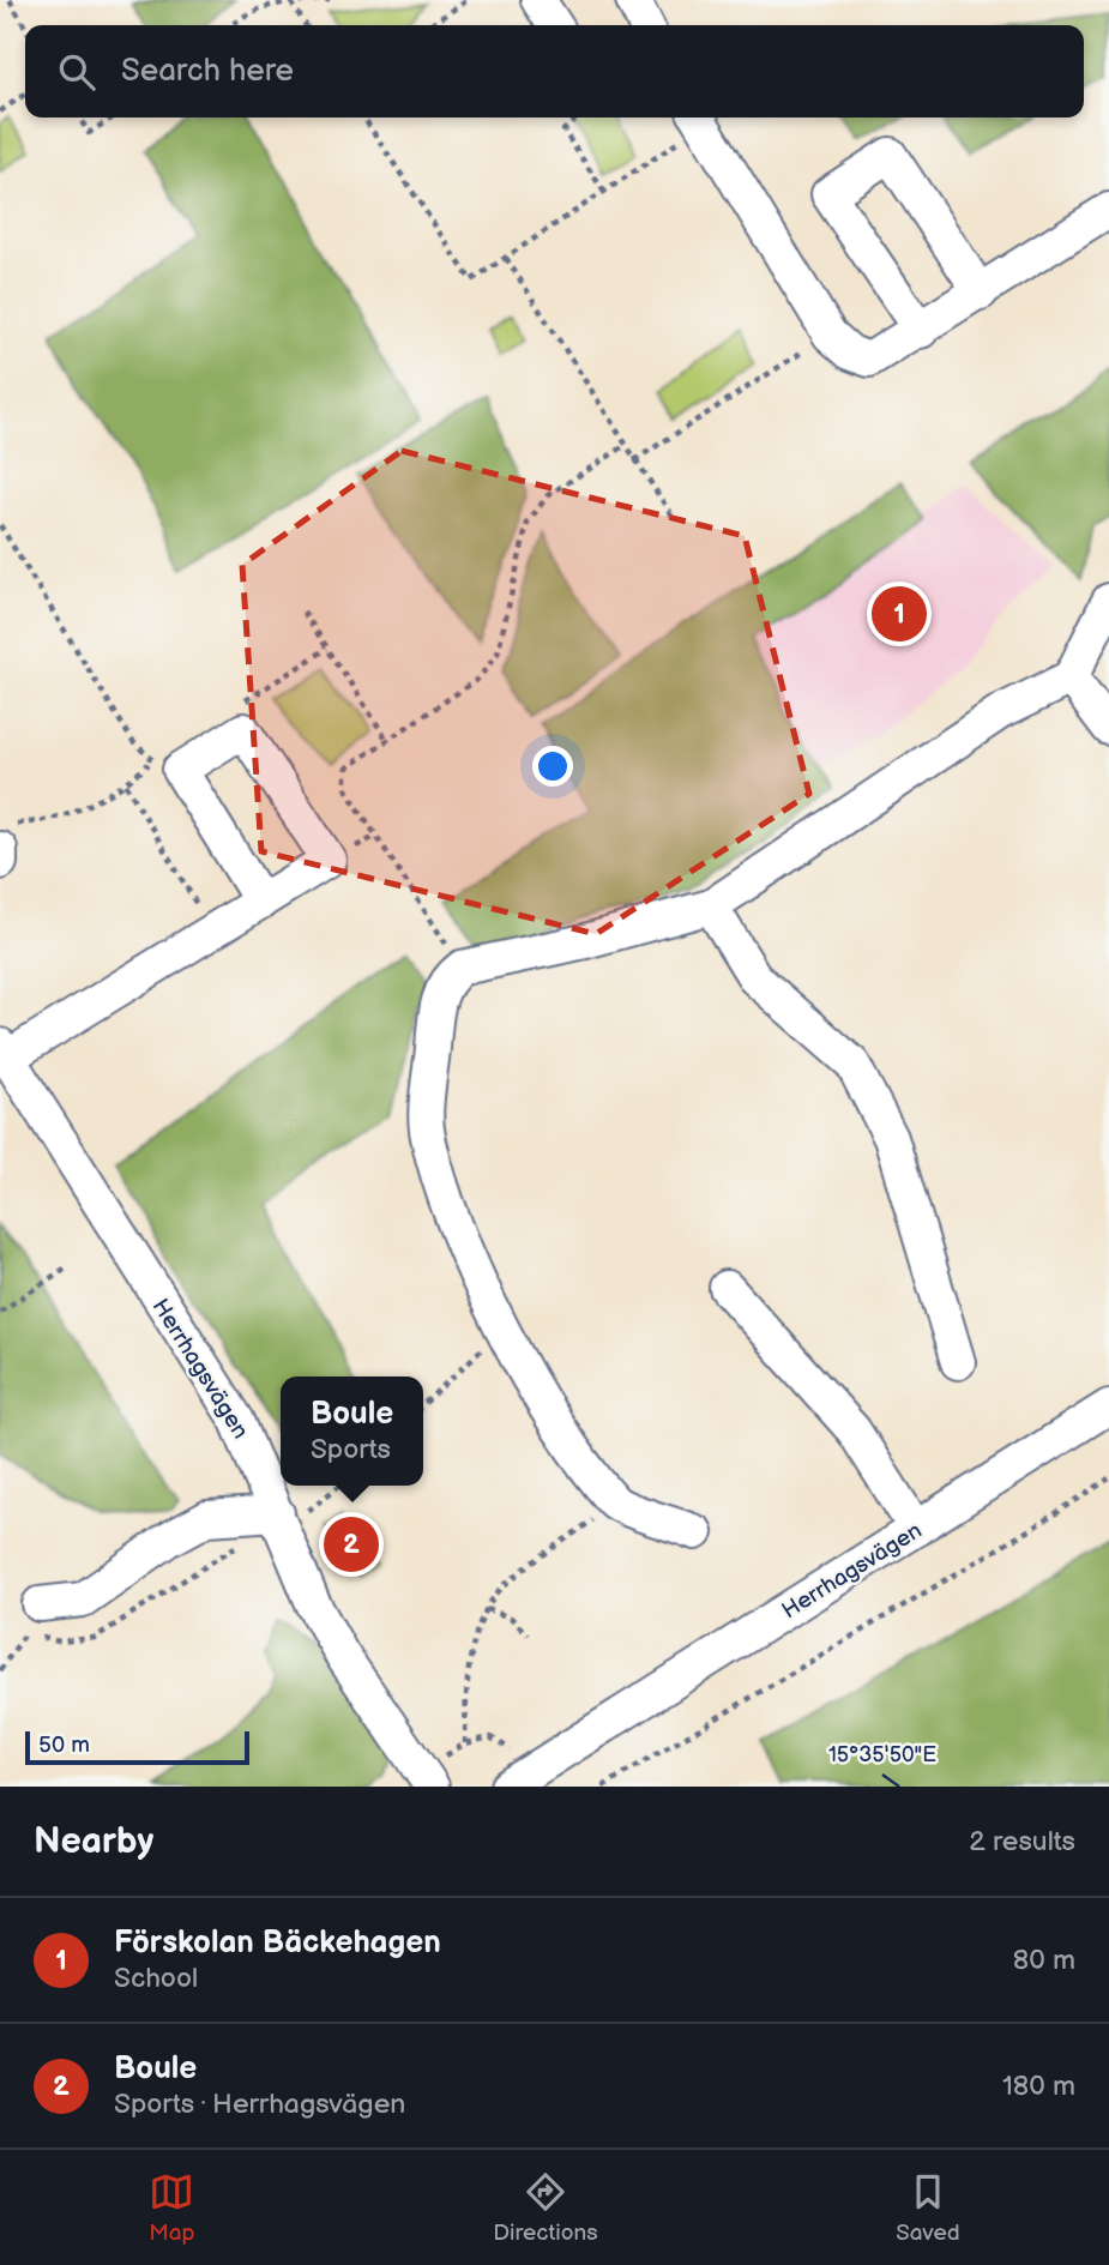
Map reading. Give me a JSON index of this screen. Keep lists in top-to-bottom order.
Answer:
{
  "streets": {
    "street": ["Herrhagsvägen"]
  },
  "scale_bar": "50 m",
  "page": {
    "search": "Search here",
    "pins": ["1", "2"],
    "popup": ["Boule", "Sports"],
    "scale": "50 m",
    "heading": ["Nearby", "2 results"],
    "list": [
      {
        "mark": "1",
        "name": "Förskolan Bäckehagen",
        "note": "School",
        "value": "80 m"
      },
      {
        "mark": "2",
        "name": "Boule",
        "note": "Sports · Herrhagsvägen",
        "value": "180 m"
      }
    ],
    "nav": ["Map", "Directions", "Saved"]
  },
  "coordinates": ["15°35'50\"E"]
}
